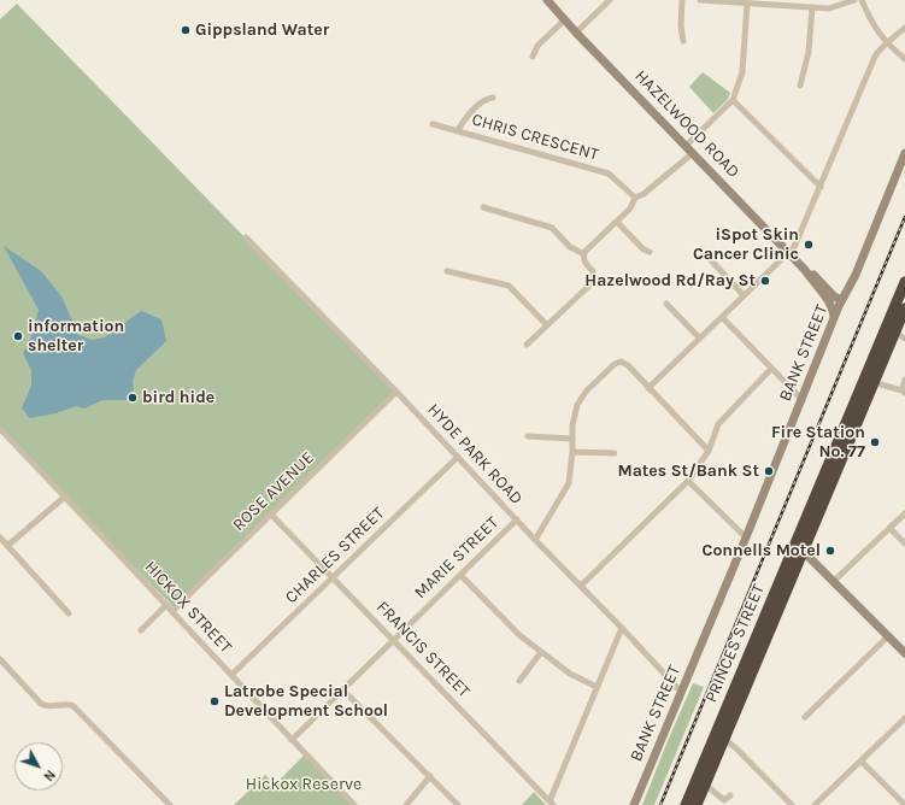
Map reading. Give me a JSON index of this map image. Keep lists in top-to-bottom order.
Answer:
{
  "streets": {
    "highway": ["PRINCES STREET"],
    "main road": ["HAZELWOOD ROAD", "BANK STREET"],
    "street": [
      "CHRIS CRESCENT",
      "HYDE PARK ROAD",
      "ROSE AVENUE",
      "CHARLES STREET",
      "MARIE STREET",
      "HICKOX STREET",
      "FRANCIS STREET"
    ]
  },
  "crossings": [
    ["HAZELWOOD ROAD", "BANK STREET"],
    ["BANK STREET", "HYDE PARK ROAD"],
    ["HYDE PARK ROAD", "ROSE AVENUE"],
    ["HYDE PARK ROAD", "CHARLES STREET"],
    ["HYDE PARK ROAD", "MARIE STREET"],
    ["ROSE AVENUE", "HICKOX STREET"],
    ["ROSE AVENUE", "FRANCIS STREET"],
    ["CHARLES STREET", "HICKOX STREET"],
    ["CHARLES STREET", "FRANCIS STREET"],
    ["MARIE STREET", "HICKOX STREET"],
    ["MARIE STREET", "FRANCIS STREET"]
  ],
  "parks": ["Hickox Reserve"],
  "places": [
    "Gippsland Water",
    "iSpot Skin Cancer Clinic",
    "Hazelwood Rd/Ray St",
    "information shelter",
    "bird hide",
    "Fire Station No. 77",
    "Mates St/Bank St",
    "Connells Motel",
    "Latrobe Special Development School"
  ],
  "north": "bottom right"
}
